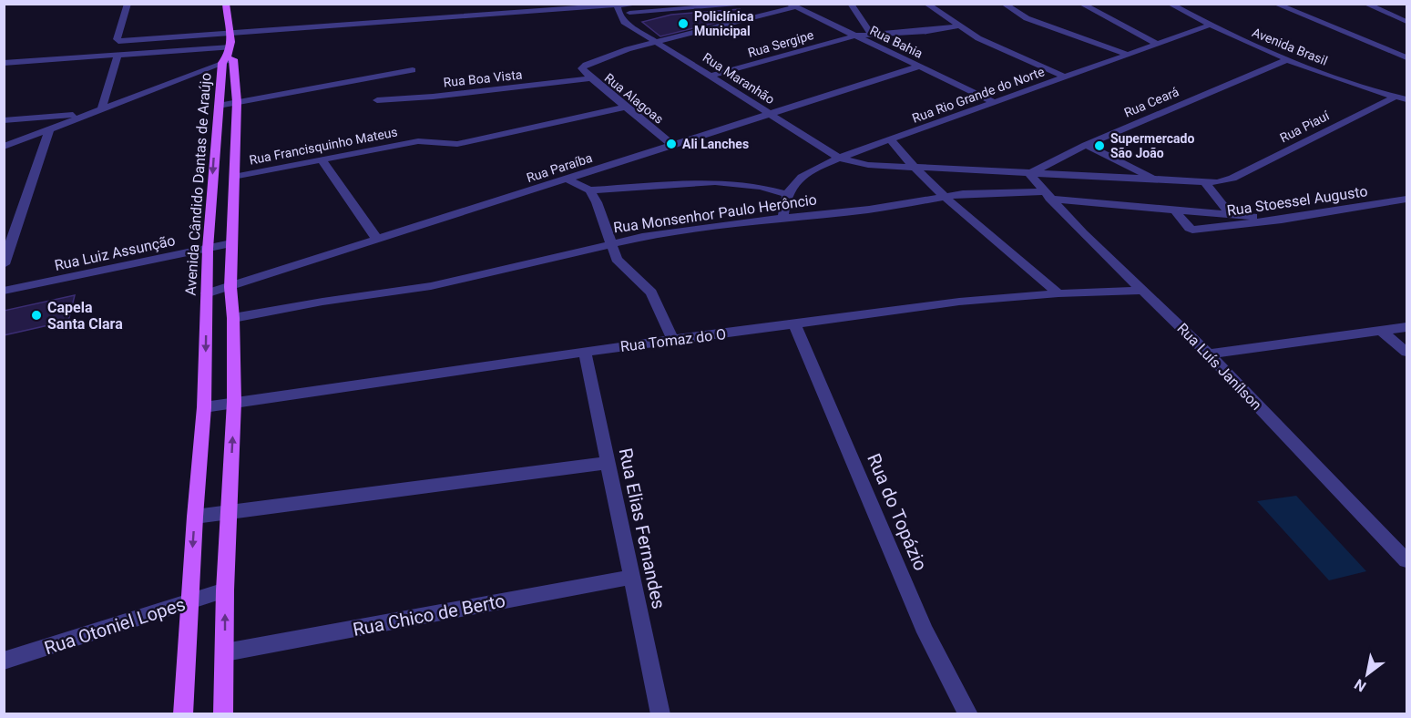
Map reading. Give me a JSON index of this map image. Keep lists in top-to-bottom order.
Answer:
{
  "streets": {
    "main road": ["Avenida Cândido Dantas de Araújo"],
    "street": [
      "Rua Bahia",
      "Rua Sergipe",
      "Avenida Brasil",
      "Rua Boa Vista",
      "Rua Maranhão",
      "Rua Rio Grande do Norte",
      "Rua Alagoas",
      "Rua Ceará",
      "Rua Piauí",
      "Rua Francisquinho Mateus",
      "Rua Paraíba",
      "Rua Stoessel Augusto",
      "Rua Monsenhor Paulo Herôncio",
      "Rua Luiz Assunção",
      "Rua Tomaz do O",
      "Rua Luís Janílson",
      "Rua do Topázio",
      "Rua Elias Fernandes",
      "Rua Chico de Berto",
      "Rua Otoniel Lopes"
    ]
  },
  "crossings": [
    ["Rua Bahia", "Rua Sergipe"],
    ["Rua Bahia", "Rua Rio Grande do Norte"],
    ["Rua Bahia", "Rua Paraíba"],
    ["Rua Sergipe", "Rua Maranhão"],
    ["Avenida Brasil", "Rua Rio Grande do Norte"],
    ["Avenida Brasil", "Rua Ceará"],
    ["Avenida Brasil", "Rua Piauí"],
    ["Rua Boa Vista", "Rua Alagoas"],
    ["Rua Maranhão", "Rua Rio Grande do Norte"],
    ["Rua Maranhão", "Rua Alagoas"],
    ["Rua Maranhão", "Rua Paraíba"],
    ["Rua Alagoas", "Rua Francisquinho Mateus"],
    ["Rua Alagoas", "Rua Paraíba"],
    ["Rua Ceará", "Rua Luís Janílson"],
    ["Rua Francisquinho Mateus", "Avenida Cândido Dantas de Araújo"],
    ["Rua Paraíba", "Avenida Cândido Dantas de Araújo"],
    ["Avenida Cândido Dantas de Araújo", "Rua Monsenhor Paulo Herôncio"],
    ["Avenida Cândido Dantas de Araújo", "Rua Luiz Assunção"],
    ["Avenida Cândido Dantas de Araújo", "Rua Tomaz do O"],
    ["Avenida Cândido Dantas de Araújo", "Rua Chico de Berto"],
    ["Avenida Cândido Dantas de Araújo", "Rua Otoniel Lopes"],
    ["Rua Stoessel Augusto", "Rua Monsenhor Paulo Herôncio"],
    ["Rua Monsenhor Paulo Herôncio", "Rua Luís Janílson"],
    ["Rua Tomaz do O", "Rua Luís Janílson"],
    ["Rua Tomaz do O", "Rua do Topázio"],
    ["Rua Tomaz do O", "Rua Elias Fernandes"],
    ["Rua Elias Fernandes", "Rua Chico de Berto"]
  ],
  "places": [
    "Policlínica Municipal",
    "Ali Lanches",
    "Supermercado São João",
    "Capela Santa Clara"
  ],
  "north": "bottom left"
}
